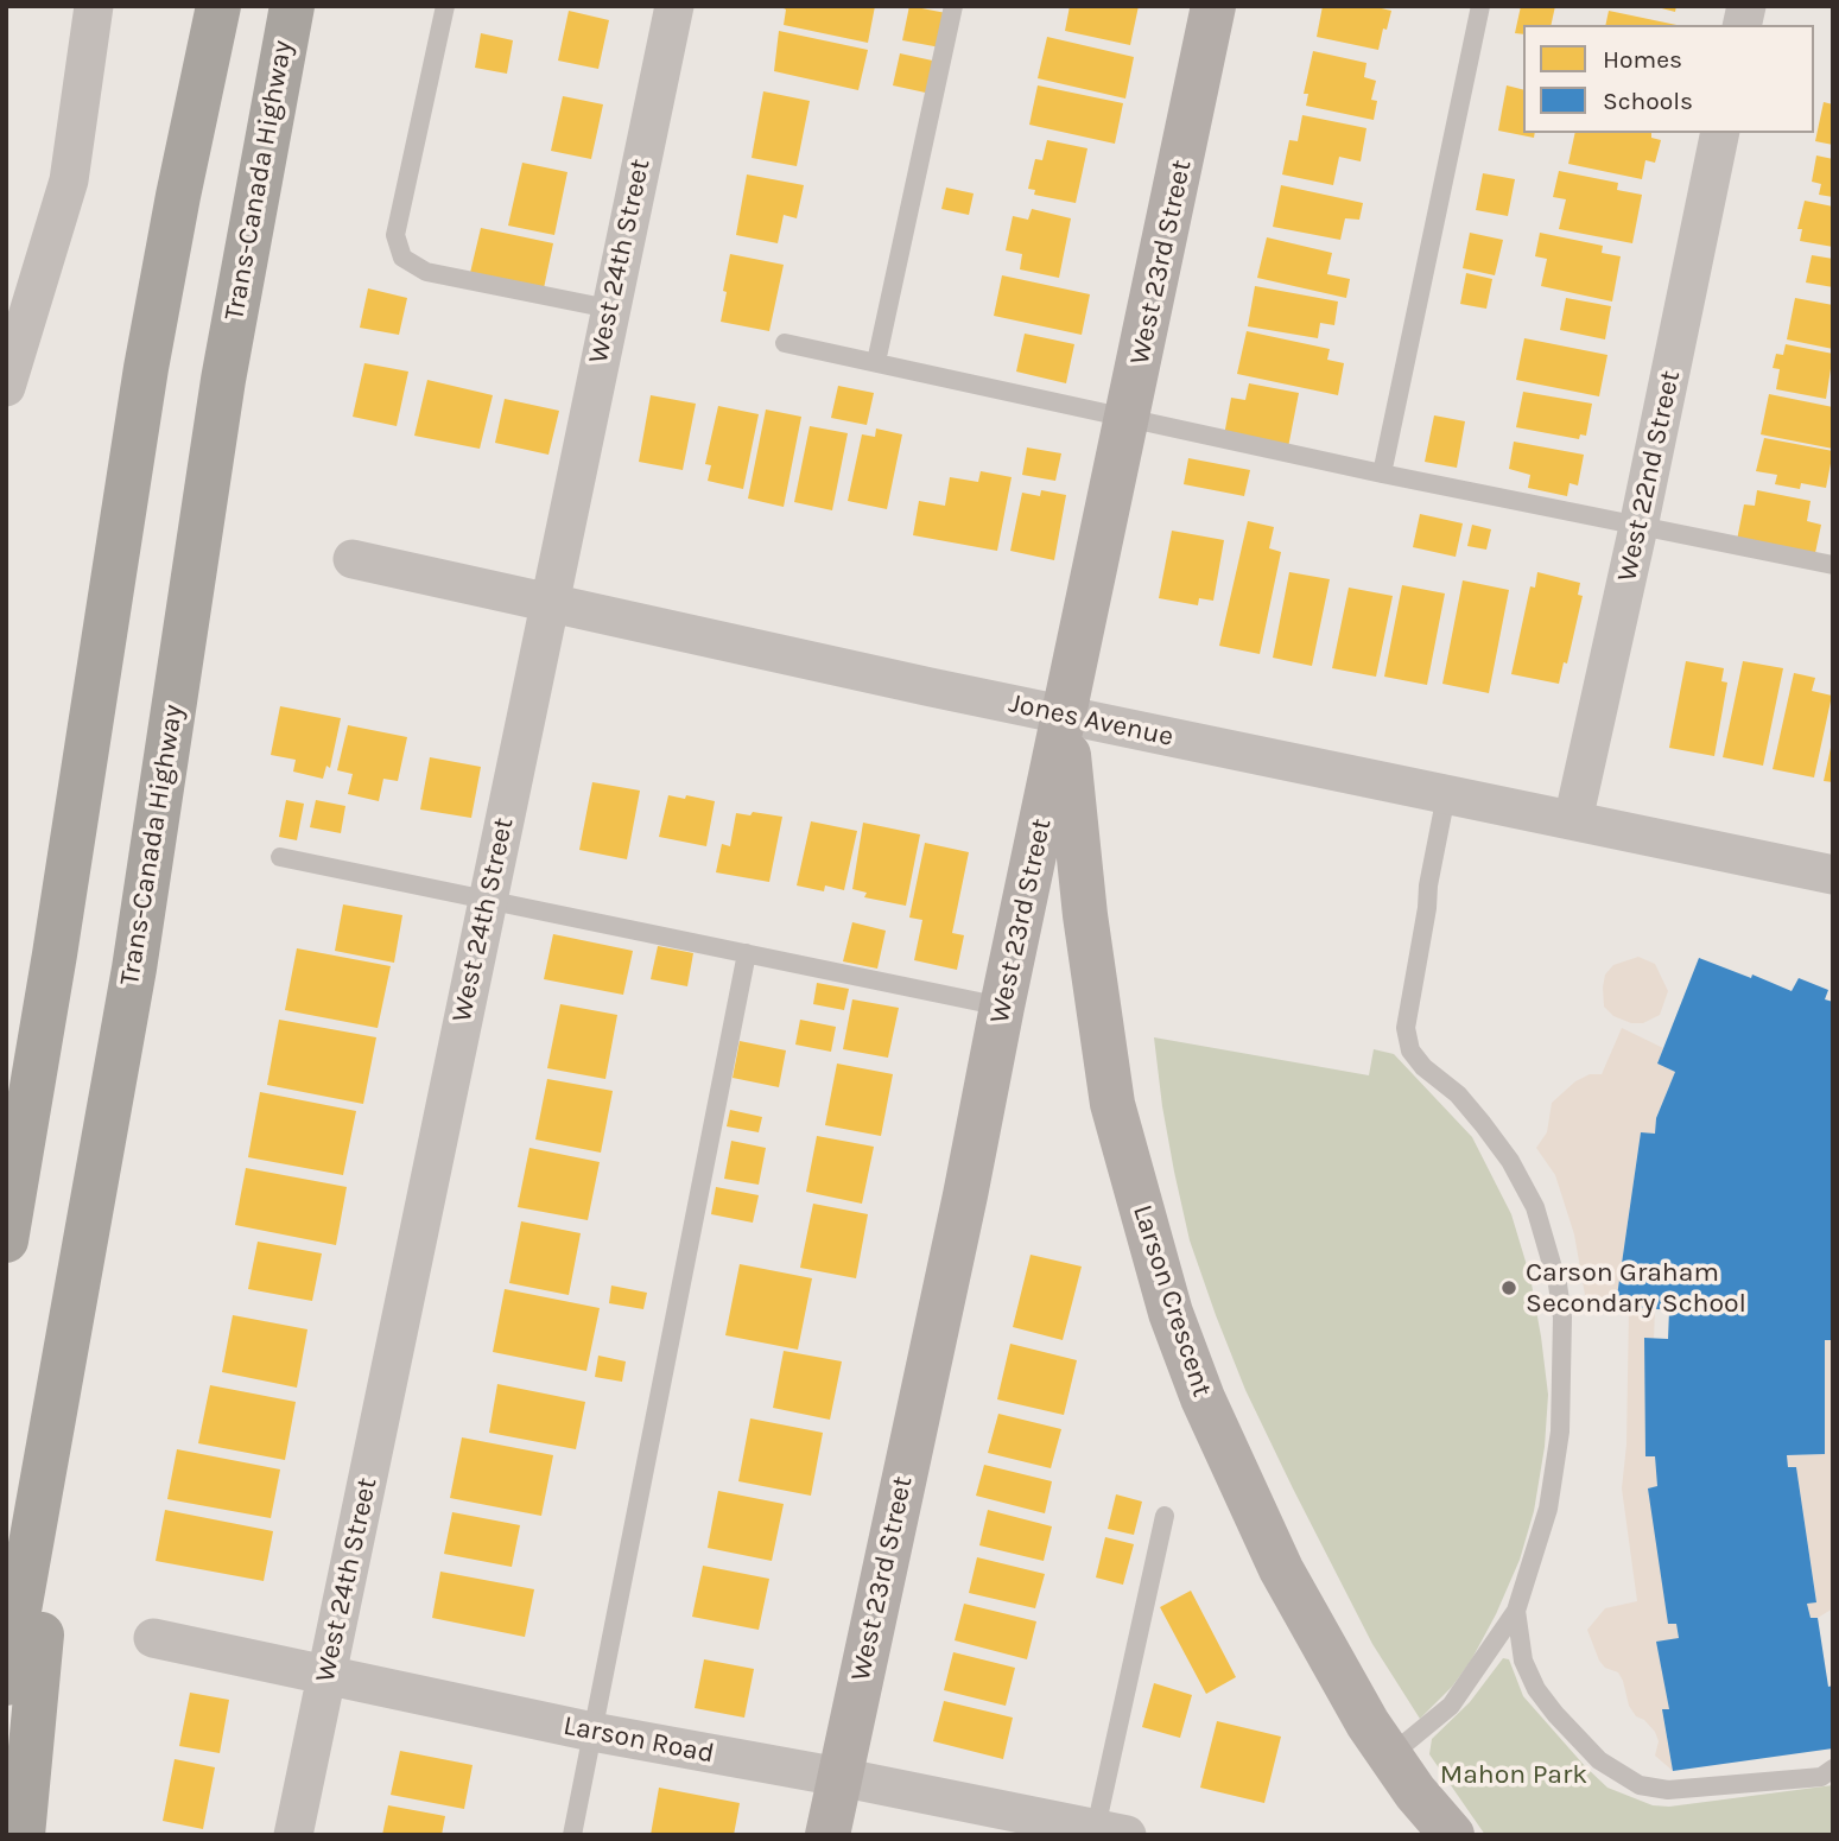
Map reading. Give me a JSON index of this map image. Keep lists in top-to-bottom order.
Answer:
{
  "streets": {
    "highway": ["Trans-Canada Highway"],
    "street": [
      "West 24th Street",
      "West 23rd Street",
      "West 22nd Street",
      "Jones Avenue",
      "Larson Crescent",
      "Larson Road"
    ]
  },
  "crossings": [
    ["West 24th Street", "Jones Avenue"],
    ["West 24th Street", "Larson Road"],
    ["West 23rd Street", "Jones Avenue"],
    ["West 23rd Street", "Larson Crescent"],
    ["West 23rd Street", "Larson Road"],
    ["West 22nd Street", "Jones Avenue"],
    ["Jones Avenue", "Larson Crescent"]
  ],
  "parks": ["Mahon Park"],
  "places": ["Carson Graham Secondary School"],
  "legend": ["Homes", "Schools"]
}
